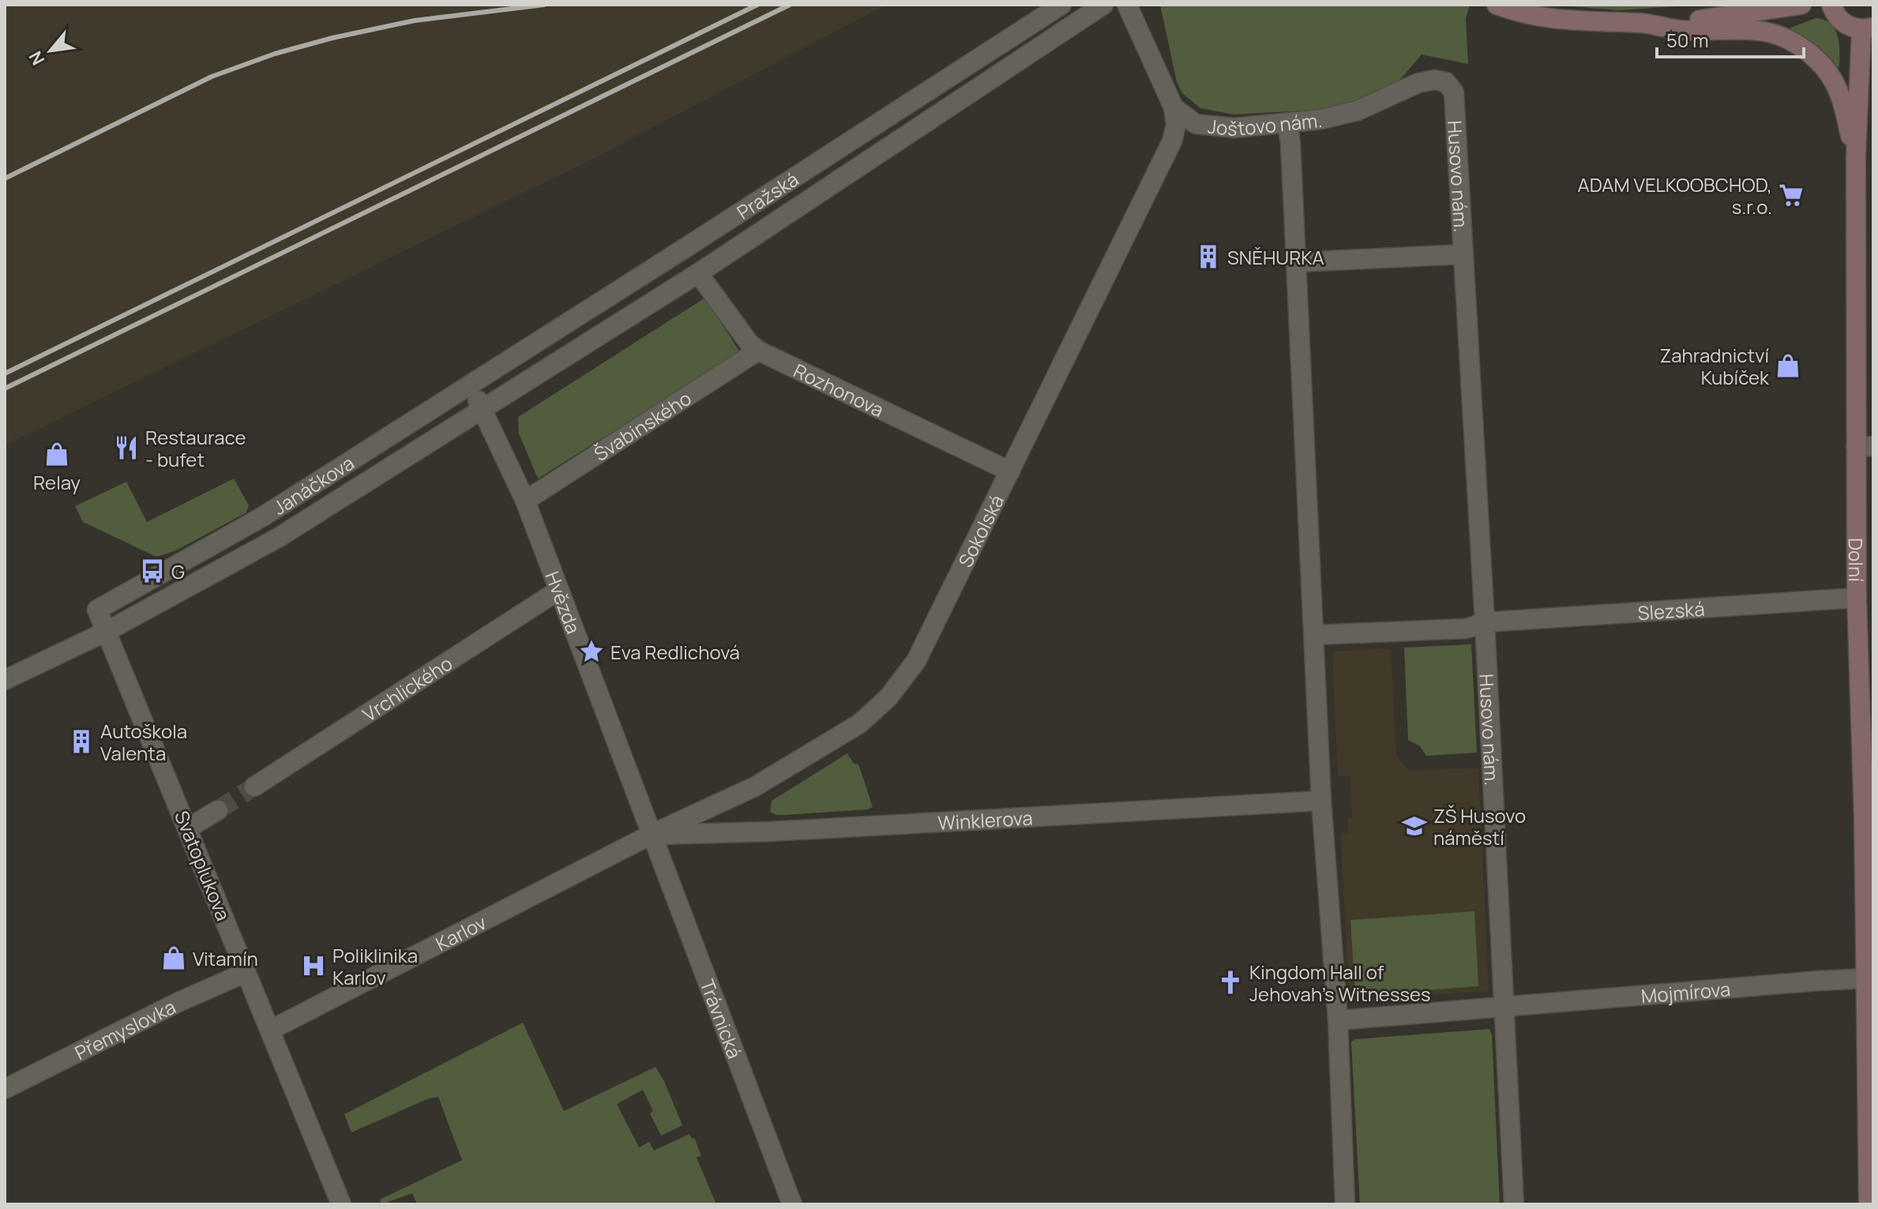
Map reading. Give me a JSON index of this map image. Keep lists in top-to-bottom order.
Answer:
{
  "streets": {
    "main road": ["Dolní"],
    "street": [
      "Joštovo nám.",
      "Husovo nám.",
      "Pražská",
      "Rozhonova",
      "Švabinského",
      "Janáčkova",
      "Sokolská",
      "Hvězda",
      "Slezská",
      "Vrchlického",
      "Winklerova",
      "Svatoplukova",
      "Karlov",
      "Mojmírova",
      "Trávnická",
      "Přemyslovka"
    ]
  },
  "crossings": [
    ["Joštovo nám.", "Husovo nám."],
    ["Joštovo nám.", "Sokolská"],
    ["Husovo nám.", "Slezská"],
    ["Husovo nám.", "Mojmírova"],
    ["Pražská", "Rozhonova"],
    ["Pražská", "Janáčkova"],
    ["Pražská", "Hvězda"],
    ["Rozhonova", "Švabinského"],
    ["Rozhonova", "Janáčkova"],
    ["Rozhonova", "Sokolská"],
    ["Švabinského", "Hvězda"],
    ["Janáčkova", "Hvězda"],
    ["Janáčkova", "Svatoplukova"],
    ["Sokolská", "Hvězda"],
    ["Sokolská", "Winklerova"],
    ["Sokolská", "Karlov"],
    ["Sokolská", "Trávnická"],
    ["Dolní", "Slezská"],
    ["Dolní", "Mojmírova"],
    ["Hvězda", "Vrchlického"],
    ["Hvězda", "Winklerova"],
    ["Hvězda", "Karlov"],
    ["Hvězda", "Trávnická"],
    ["Winklerova", "Karlov"],
    ["Winklerova", "Trávnická"],
    ["Svatoplukova", "Karlov"],
    ["Svatoplukova", "Přemyslovka"],
    ["Karlov", "Trávnická"]
  ],
  "places": {
    "supermarket": ["ADAM VELKOOBCHOD, s.r.o."],
    "building": ["SNĚHURKA", "Autoškola Valenta"],
    "shop": ["Zahradnictví Kubíček", "Relay", "Vitamín"],
    "restaurant": ["Restaurace - bufet"],
    "bus stop": ["G"],
    "place": ["Eva Redlichová"],
    "school or university": ["ZŠ Husovo náměstí"],
    "hospital": ["Poliklinika Karlov"],
    "church": ["Kingdom Hall of Jehovah's Witnesses"]
  },
  "scale_bar": "50 m",
  "north": "bottom left"
}
